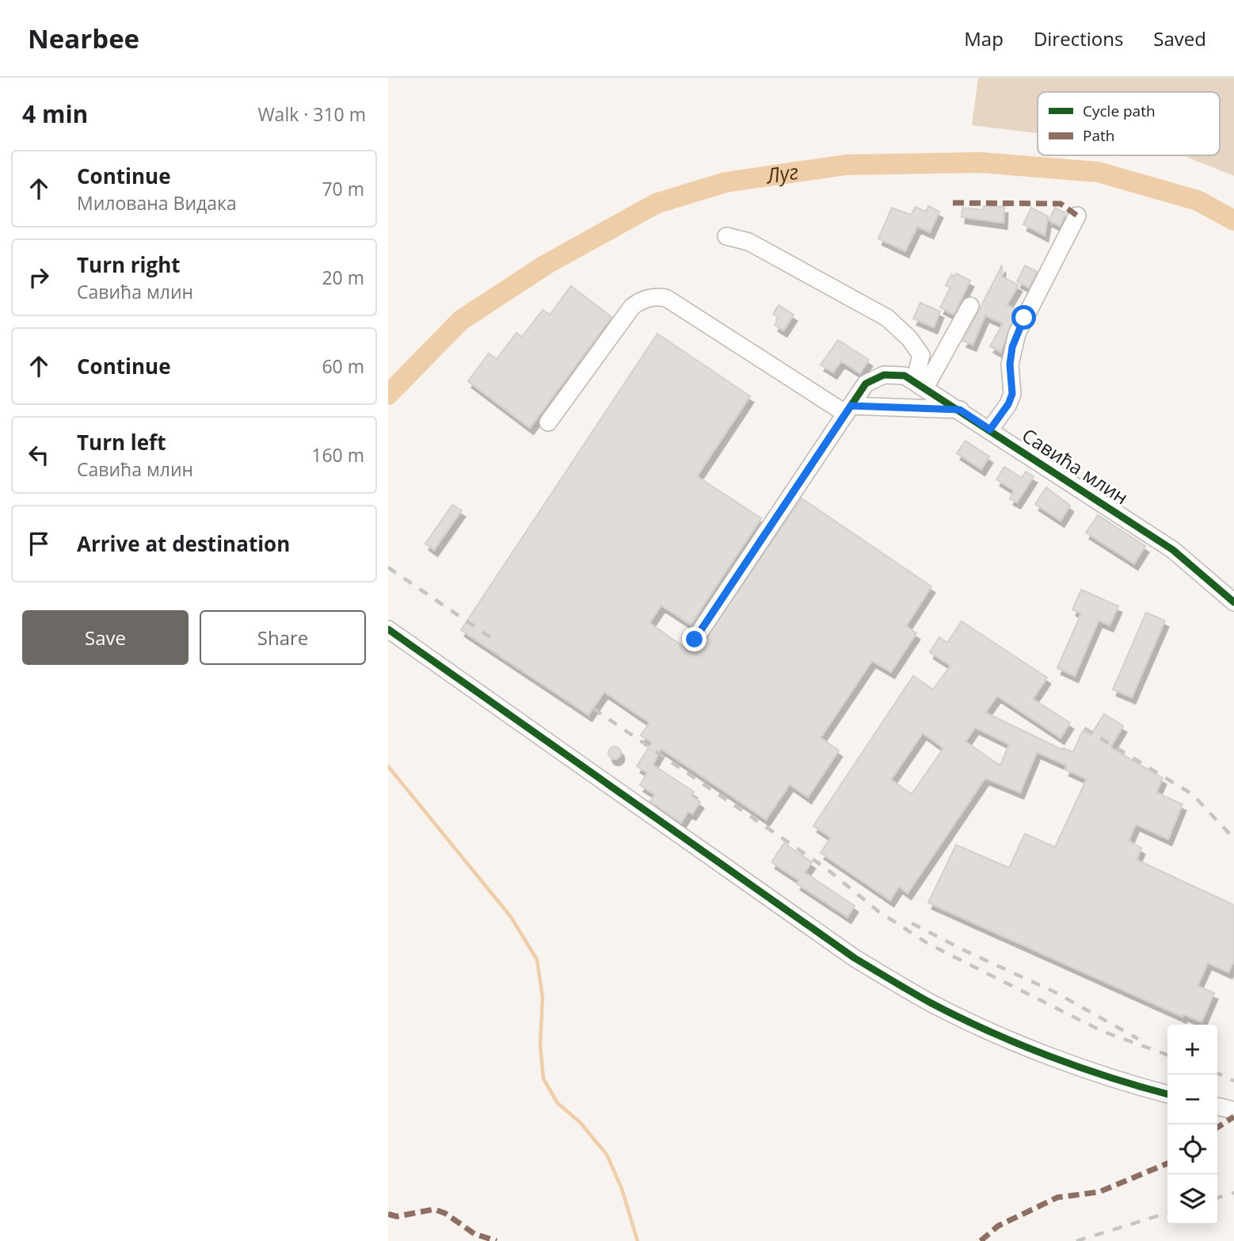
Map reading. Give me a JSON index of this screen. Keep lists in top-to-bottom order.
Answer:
{
  "streets": {
    "street": ["Савића млин"]
  },
  "water": ["Луг"],
  "legend": ["Cycle path", "Path"],
  "page": {
    "header": "Nearbee",
    "nav": ["Map", "Directions", "Saved"],
    "heading": ["4 min", "Walk · 310 m"],
    "list": [
      ["Continue", "Милована Видака", "70 m"],
      ["Turn right", "Савића млин", "20 m"],
      ["Continue", "60 m"],
      ["Turn left", "Савића млин", "160 m"],
      "Arrive at destination"
    ],
    "buttons": ["Save", "Share"],
    "map_buttons": ["+", "−"]
  }
}
